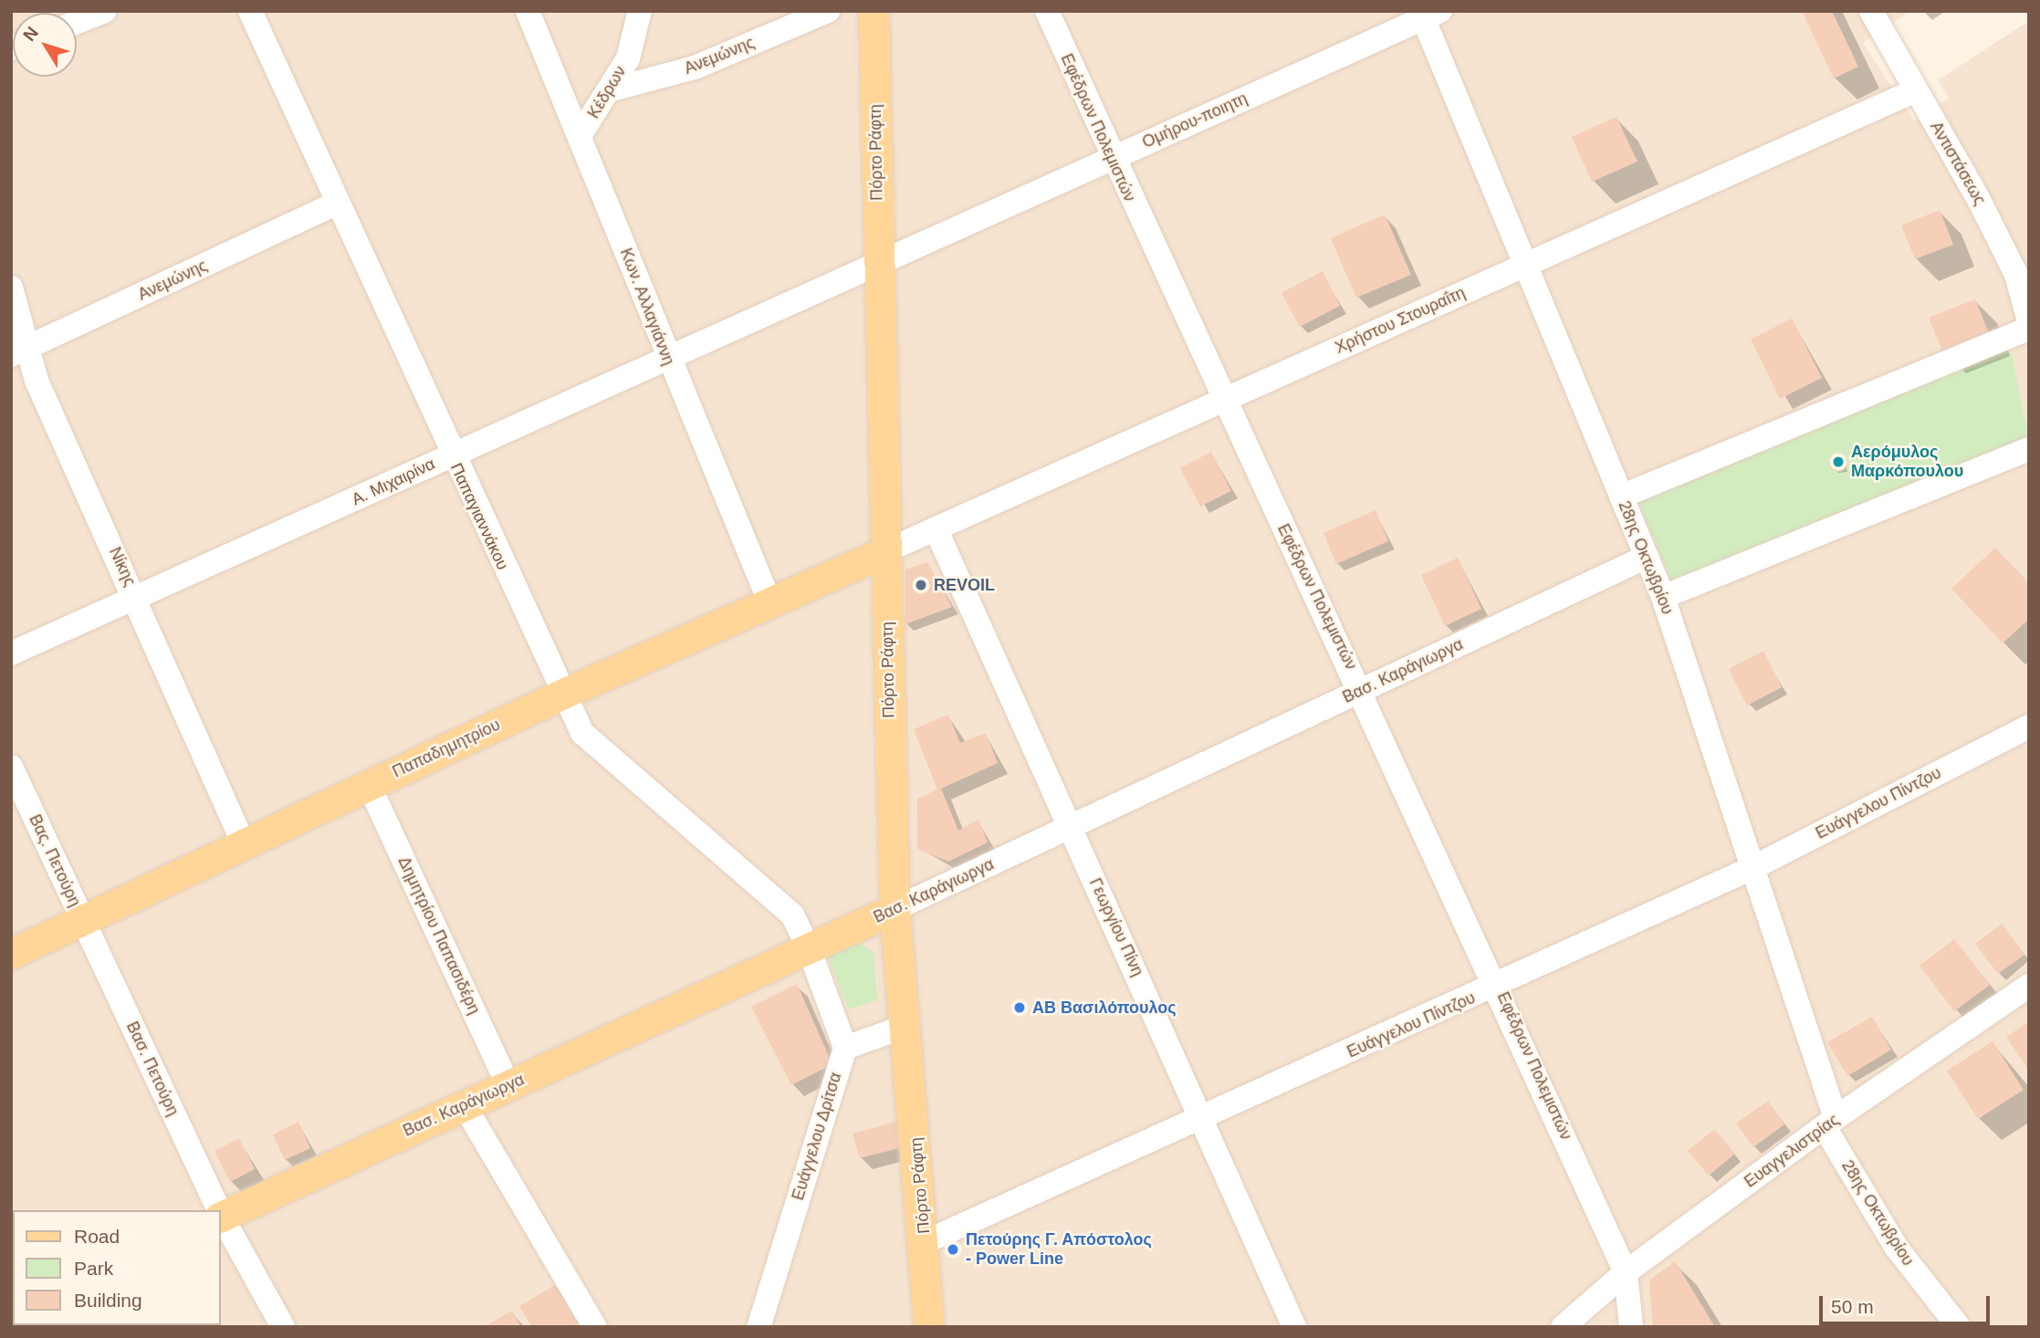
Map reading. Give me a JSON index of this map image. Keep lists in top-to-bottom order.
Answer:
{
  "streets": {
    "main road": ["Πόρτο Ράφτη", "Βασ. Καράγιωργα", "Παπαδημητρίου"],
    "street": [
      "Ανεμώνης",
      "Κέδρων",
      "Ομήρου-ποιητη",
      "Εφέδρων Πολεμιστών",
      "Αντιστάσεως",
      "Κων. Αλλαγιάννη",
      "Χρήστου Στουραΐτη",
      "Α. Μιχαιρίνα",
      "Παπαγιαννάκου",
      "28ης Οκτωβρίου",
      "Νίκης",
      "Ευάγγελου Πίντζου",
      "Βας. Πετούρη",
      "Γεωργίου Πίνη",
      "Δημητρίου Παπασιδέρη",
      "Βασ. Πετούρη",
      "Ευάγγελου Δρίτσα",
      "Ευαγγελιστρίας"
    ]
  },
  "crossings": [
    ["Ανεμώνης", "Κέδρων"],
    ["Ανεμώνης", "Παπαγιαννάκου"],
    ["Ανεμώνης", "Νίκης"],
    ["Κέδρων", "Κων. Αλλαγιάννη"],
    ["Ομήρου-ποιητη", "Εφέδρων Πολεμιστών"],
    ["Ομήρου-ποιητη", "Πόρτο Ράφτη"],
    ["Ομήρου-ποιητη", "Α. Μιχαιρίνα"],
    ["Ομήρου-ποιητη", "28ης Οκτωβρίου"],
    ["Εφέδρων Πολεμιστών", "Χρήστου Στουραΐτη"],
    ["Εφέδρων Πολεμιστών", "Βασ. Καράγιωργα"],
    ["Εφέδρων Πολεμιστών", "Ευάγγελου Πίντζου"],
    ["Εφέδρων Πολεμιστών", "Ευαγγελιστρίας"],
    ["Πόρτο Ράφτη", "Χρήστου Στουραΐτη"],
    ["Πόρτο Ράφτη", "Α. Μιχαιρίνα"],
    ["Πόρτο Ράφτη", "Βασ. Καράγιωργα"],
    ["Πόρτο Ράφτη", "Παπαδημητρίου"],
    ["Πόρτο Ράφτη", "Ευάγγελου Πίντζου"],
    ["Αντιστάσεως", "Χρήστου Στουραΐτη"],
    ["Κων. Αλλαγιάννη", "Α. Μιχαιρίνα"],
    ["Κων. Αλλαγιάννη", "Παπαδημητρίου"],
    ["Χρήστου Στουραΐτη", "28ης Οκτωβρίου"],
    ["Χρήστου Στουραΐτη", "Παπαδημητρίου"],
    ["Χρήστου Στουραΐτη", "Γεωργίου Πίνη"],
    ["Α. Μιχαιρίνα", "Παπαγιαννάκου"],
    ["Α. Μιχαιρίνα", "Νίκης"],
    ["Παπαγιαννάκου", "Βασ. Καράγιωργα"],
    ["Παπαγιαννάκου", "Παπαδημητρίου"],
    ["28ης Οκτωβρίου", "Βασ. Καράγιωργα"],
    ["28ης Οκτωβρίου", "Ευάγγελου Πίντζου"],
    ["28ης Οκτωβρίου", "Ευαγγελιστρίας"],
    ["Νίκης", "Παπαδημητρίου"],
    ["Βασ. Καράγιωργα", "Γεωργίου Πίνη"],
    ["Βασ. Καράγιωργα", "Δημητρίου Παπασιδέρη"],
    ["Παπαδημητρίου", "Βας. Πετούρη"],
    ["Παπαδημητρίου", "Δημητρίου Παπασιδέρη"],
    ["Παπαδημητρίου", "Βασ. Πετούρη"],
    ["Ευάγγελου Πίντζου", "Γεωργίου Πίνη"],
    ["Βας. Πετούρη", "Βασ. Πετούρη"]
  ],
  "places": [
    "Αερόμυλος Μαρκόπουλου",
    "REVOIL",
    "ΑΒ Βασιλόπουλος",
    "Πετούρης Γ. Απόστολος - Power Line"
  ],
  "legend": ["Road", "Park", "Building"],
  "scale_bar": "50 m",
  "north": "top left"
}
